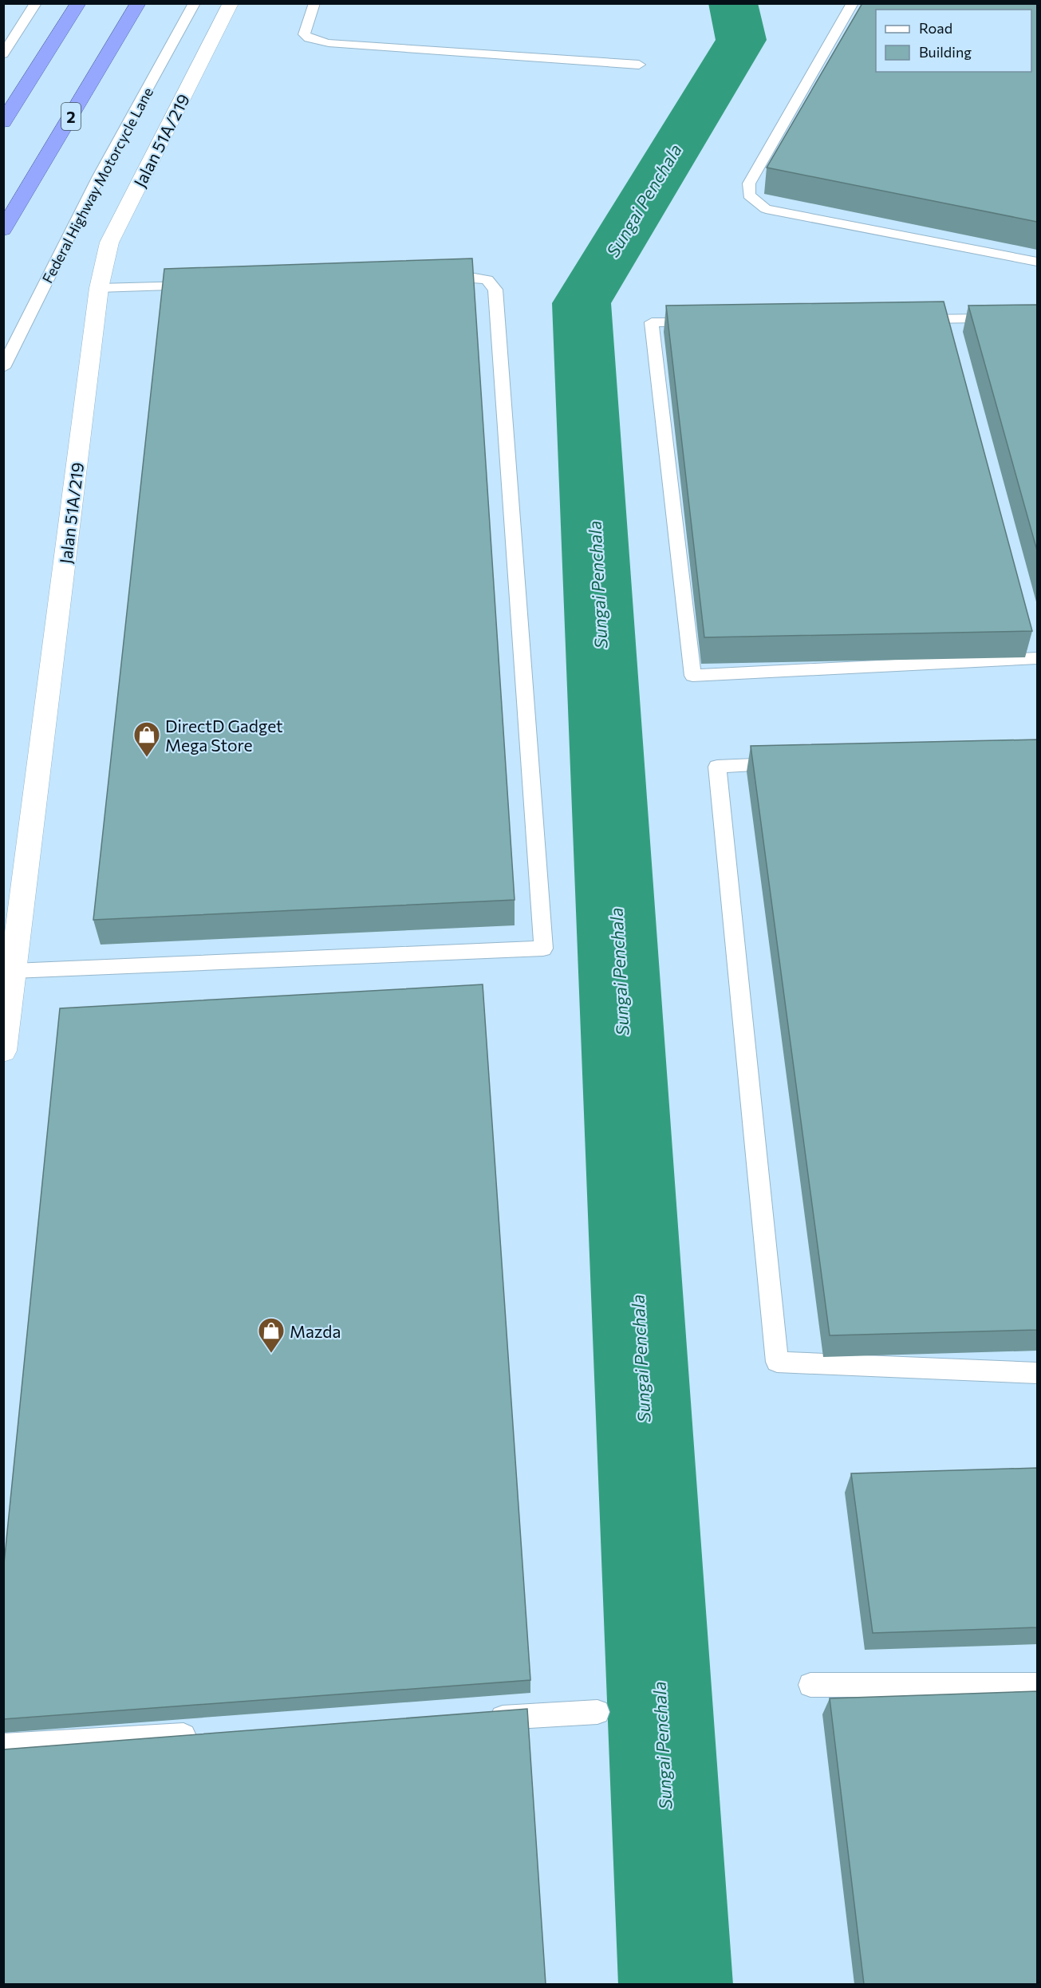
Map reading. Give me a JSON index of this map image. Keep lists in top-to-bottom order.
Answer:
{
  "streets": {
    "highway": ["2"],
    "street": ["Jalan 51A/219"],
    "lane": ["Federal Highway Motorcycle Lane"]
  },
  "water": ["Sungai Penchala"],
  "places": {
    "shop": ["DirectD Gadget Mega Store", "Mazda"]
  },
  "legend": ["Road", "Building"]
}
